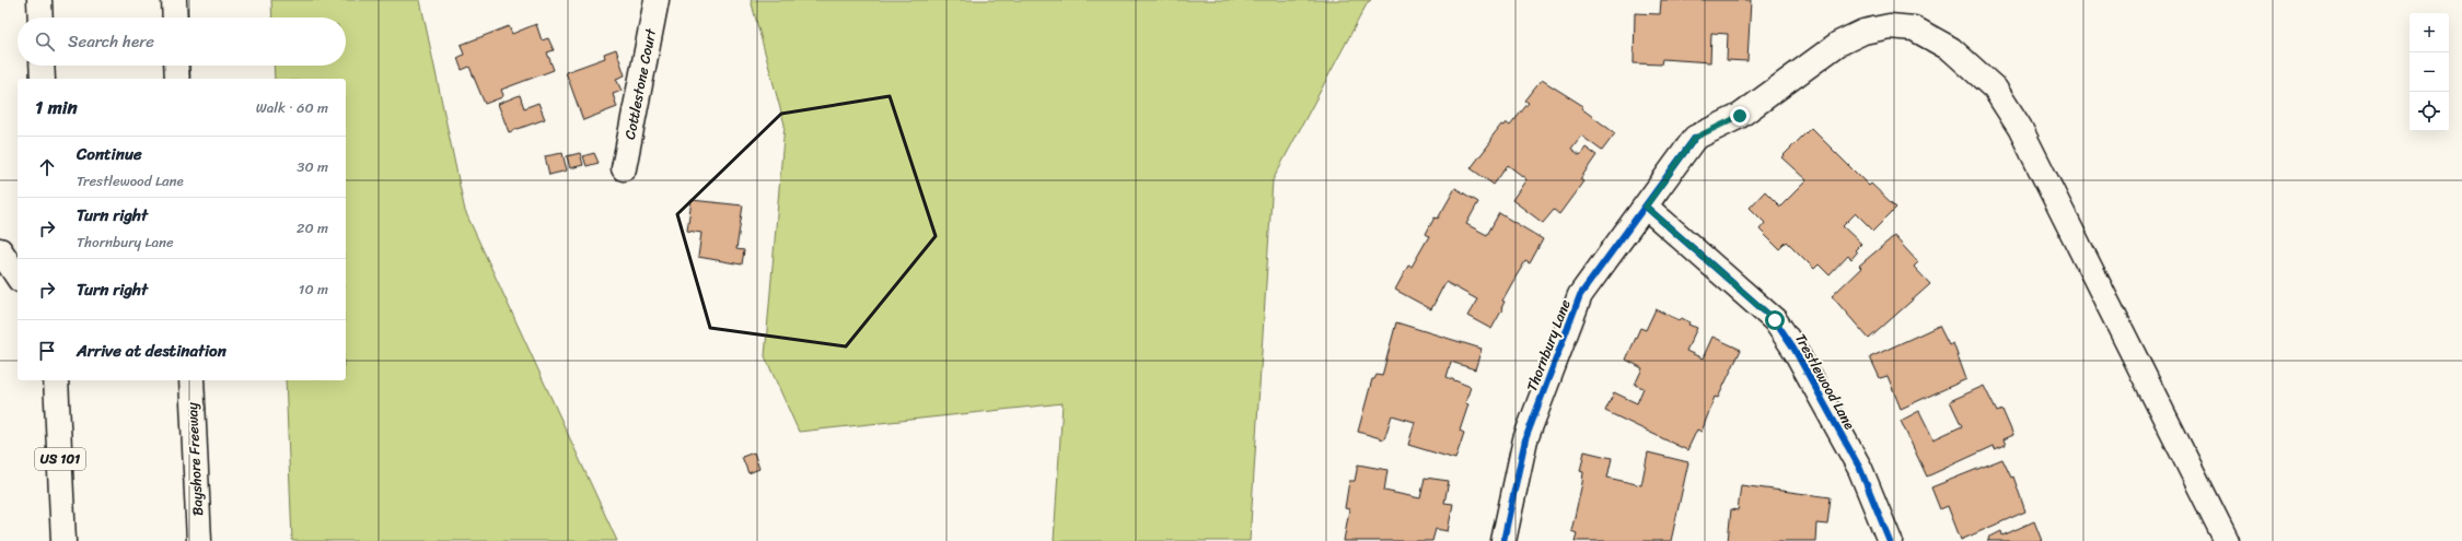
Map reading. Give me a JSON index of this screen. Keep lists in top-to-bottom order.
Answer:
{
  "streets": {
    "main road": [
      "Cottlestone Court",
      "Thornbury Lane",
      "Trestlewood Lane",
      "US 101",
      "Bayshore Freeway"
    ]
  },
  "crossings": [
    ["Thornbury Lane", "Trestlewood Lane"]
  ],
  "page": {
    "map_buttons": ["+", "−"],
    "search": "Search here",
    "heading": ["1 min", "Walk · 60 m"],
    "list": [
      ["Continue", "Trestlewood Lane", "30 m"],
      ["Turn right", "Thornbury Lane", "20 m"],
      ["Turn right", "10 m"],
      "Arrive at destination"
    ]
  }
}
